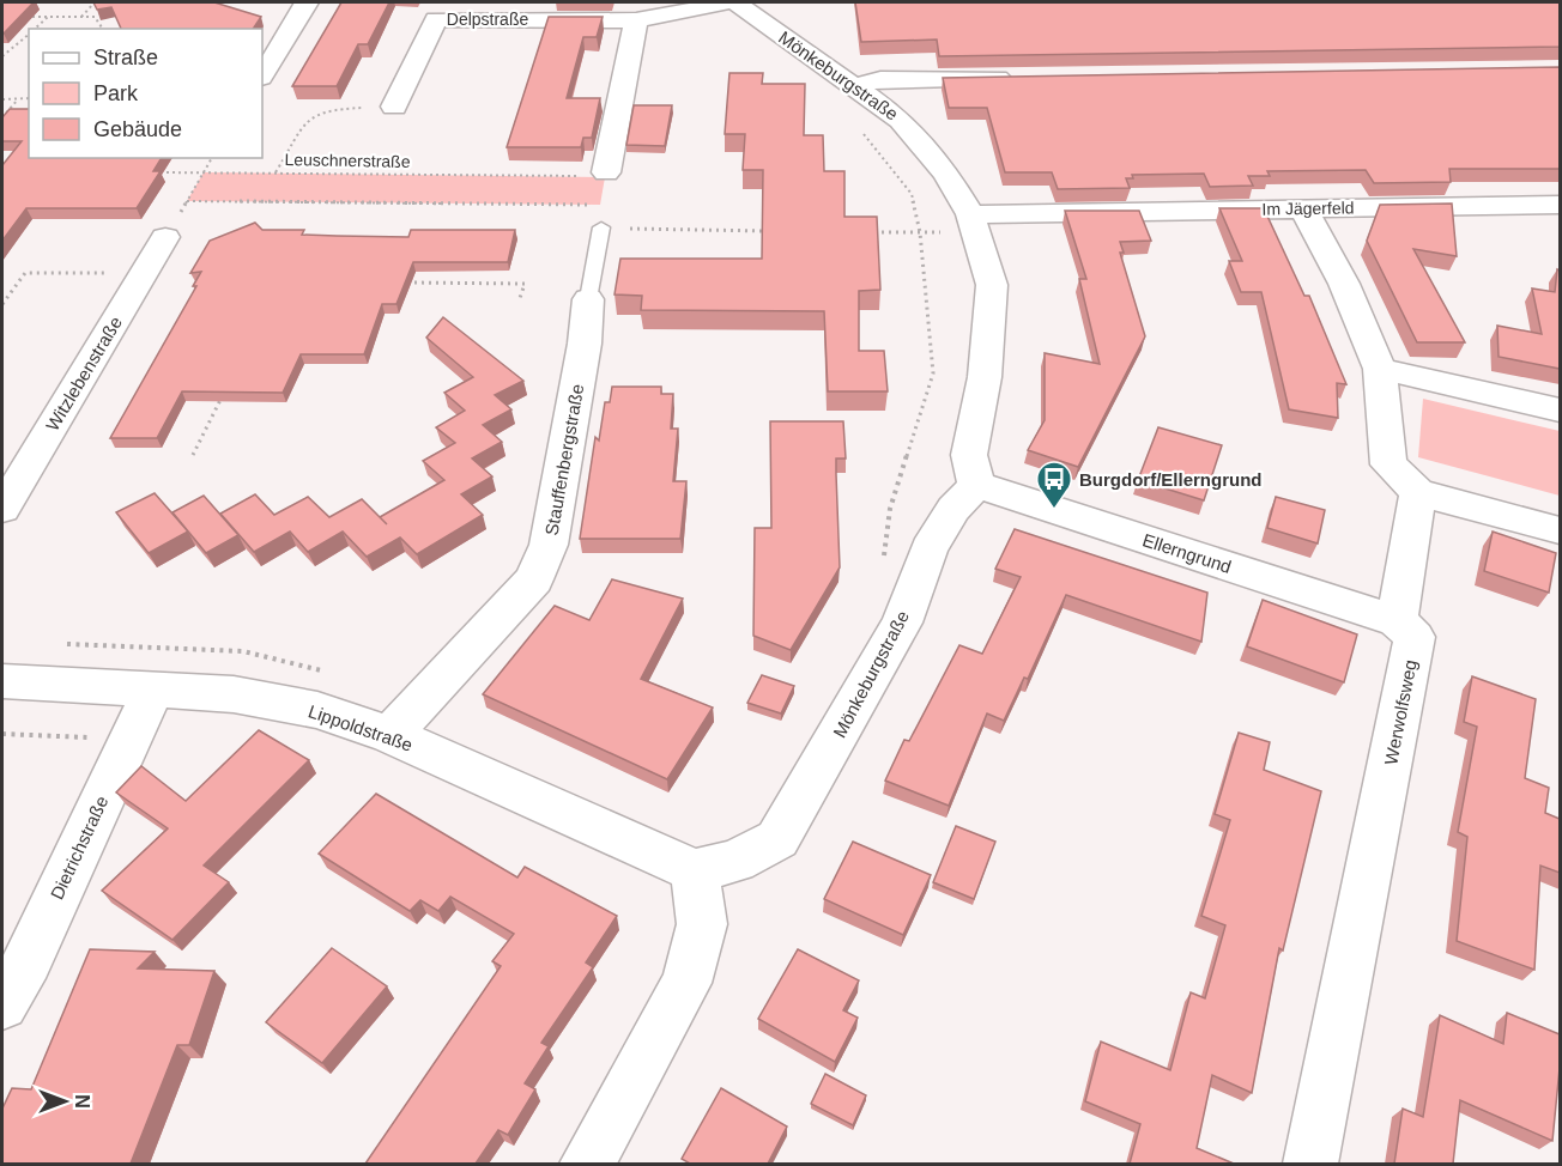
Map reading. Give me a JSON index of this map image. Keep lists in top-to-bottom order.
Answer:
{
  "streets": {
    "street": [
      "Delpstraße",
      "Mönkeburgstraße",
      "Im Jägerfeld",
      "Witzlebenstraße",
      "Stauffenbergstraße",
      "Ellerngrund",
      "Werwolfsweg",
      "Lippoldstraße",
      "Dietrichstraße"
    ],
    "path": ["Leuschnerstraße"]
  },
  "crossings": [
    ["Delpstraße", "Mönkeburgstraße"],
    ["Mönkeburgstraße", "Im Jägerfeld"],
    ["Mönkeburgstraße", "Ellerngrund"],
    ["Mönkeburgstraße", "Lippoldstraße"],
    ["Stauffenbergstraße", "Lippoldstraße"],
    ["Ellerngrund", "Werwolfsweg"],
    ["Lippoldstraße", "Dietrichstraße"]
  ],
  "places": {
    "bus stop": ["Burgdorf/Ellerngrund"]
  },
  "legend": ["Straße", "Park", "Gebäude"],
  "north": "right"
}
